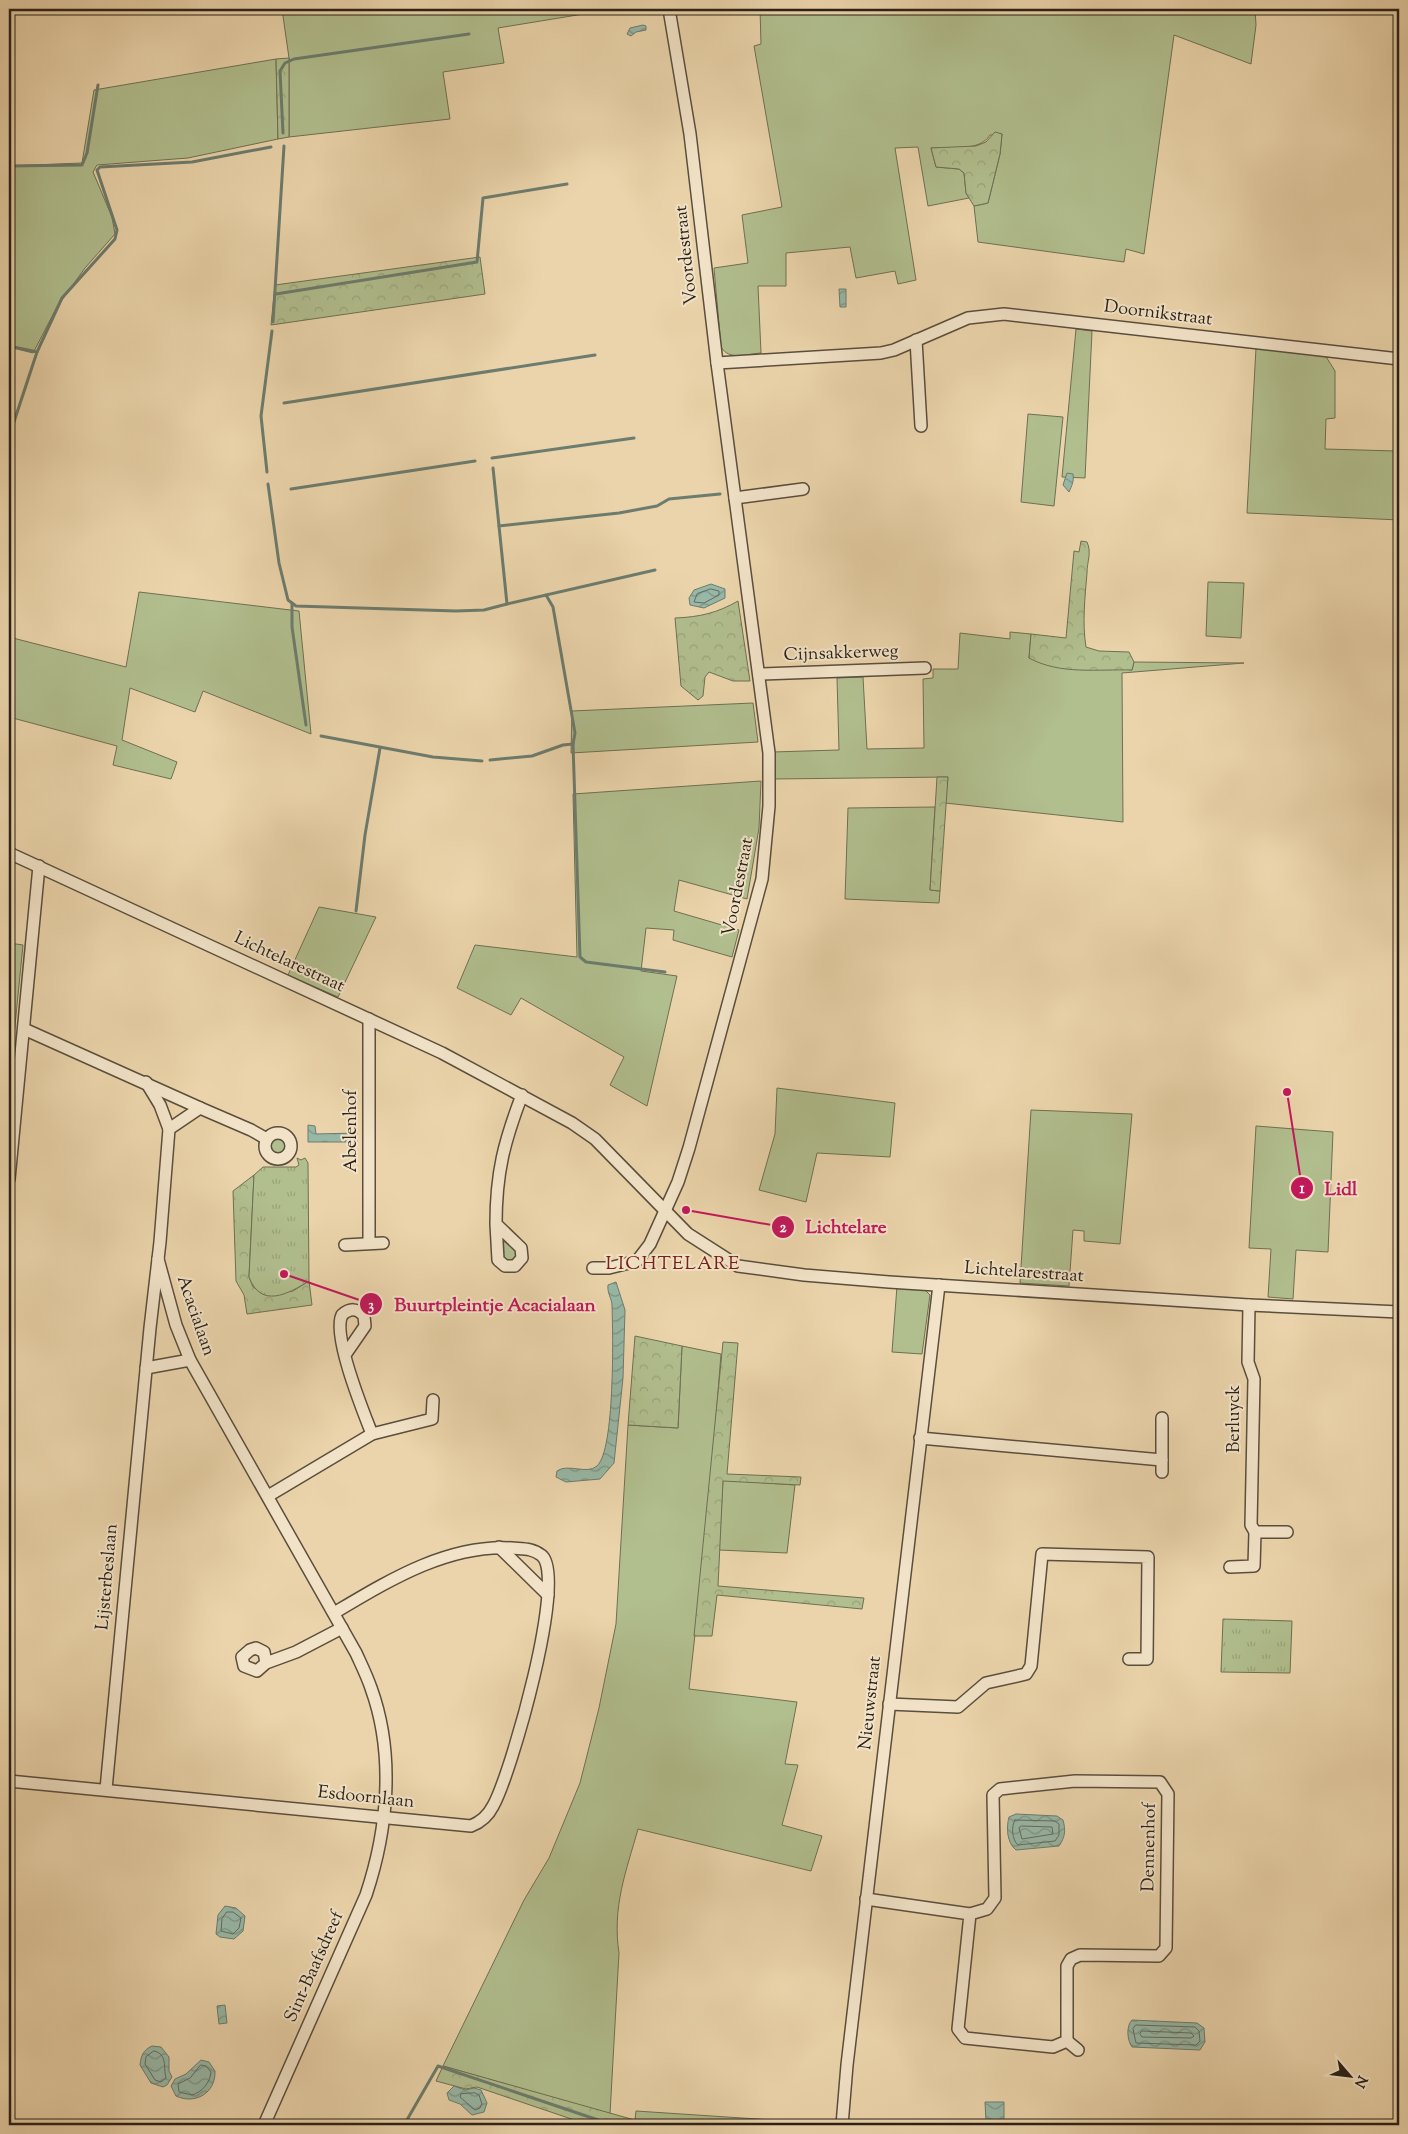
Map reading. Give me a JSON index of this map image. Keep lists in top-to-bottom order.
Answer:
{
  "streets": {
    "street": [
      "Voordestraat",
      "Doornikstraat",
      "Cijnsakkerweg",
      "Lichtelarestraat",
      "Abelenhof",
      "Acacialaan",
      "Berluyck",
      "Lijsterbeslaan",
      "Nieuwstraat",
      "Esdoornlaan",
      "Dennenhof",
      "Sint-Baafsdreef"
    ]
  },
  "crossings": [
    ["Voordestraat", "Doornikstraat"],
    ["Voordestraat", "Cijnsakkerweg"],
    ["Voordestraat", "Lichtelarestraat"],
    ["Lichtelarestraat", "Abelenhof"],
    ["Lichtelarestraat", "Berluyck"],
    ["Lichtelarestraat", "Nieuwstraat"],
    ["Acacialaan", "Lijsterbeslaan"],
    ["Acacialaan", "Esdoornlaan"],
    ["Acacialaan", "Sint-Baafsdreef"],
    ["Lijsterbeslaan", "Esdoornlaan"],
    ["Esdoornlaan", "Sint-Baafsdreef"]
  ],
  "districts": ["LICHTELARE"],
  "places": ["Lidl", "Lichtelare", "Buurtpleintje Acacialaan"],
  "north": "bottom right"
}
